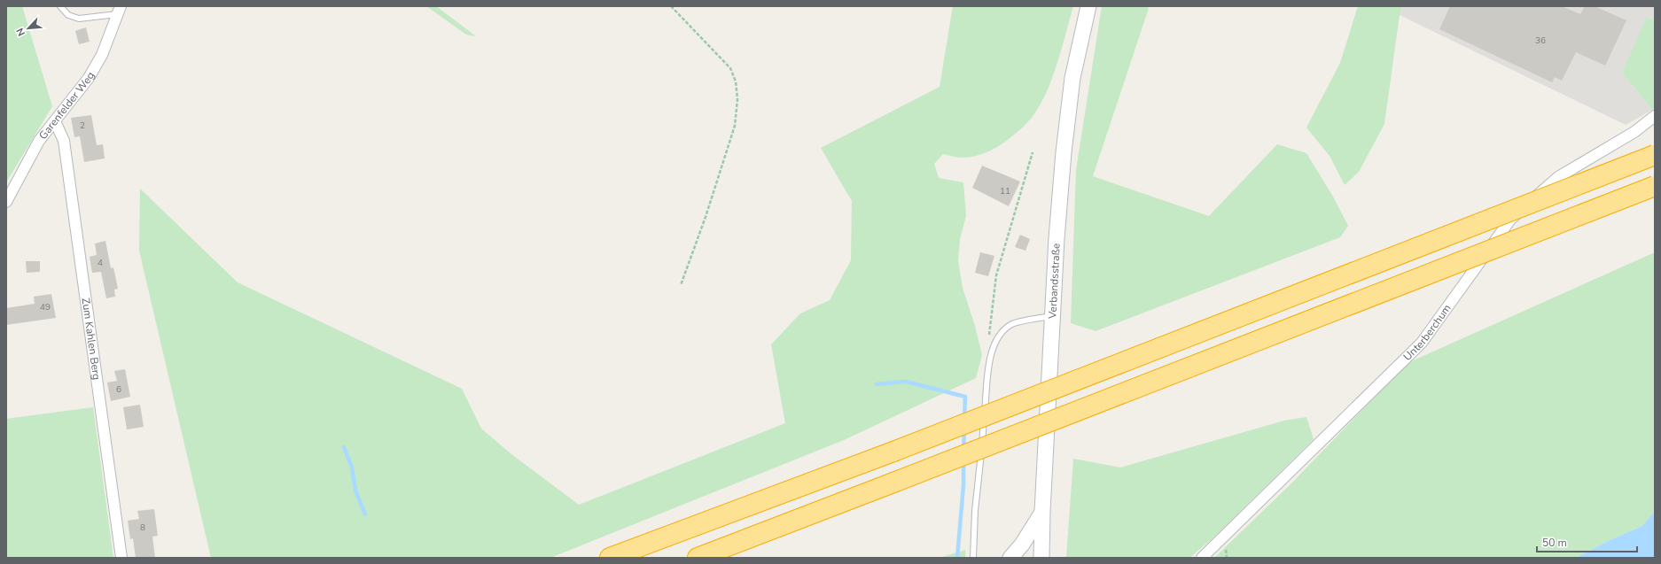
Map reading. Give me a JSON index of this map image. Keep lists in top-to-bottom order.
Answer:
{
  "streets": {
    "main road": ["Verbandsstraße"],
    "street": ["Garenfelder Weg", "Unterberchum", "Zum Kahlen Berg"]
  },
  "crossings": [
    ["Garenfelder Weg", "Zum Kahlen Berg"]
  ],
  "house_numbers": [
    "36",
    "2",
    "11",
    "4",
    "49",
    "6",
    "8"
  ],
  "scale_bar": "50 m",
  "north": "bottom left"
}
